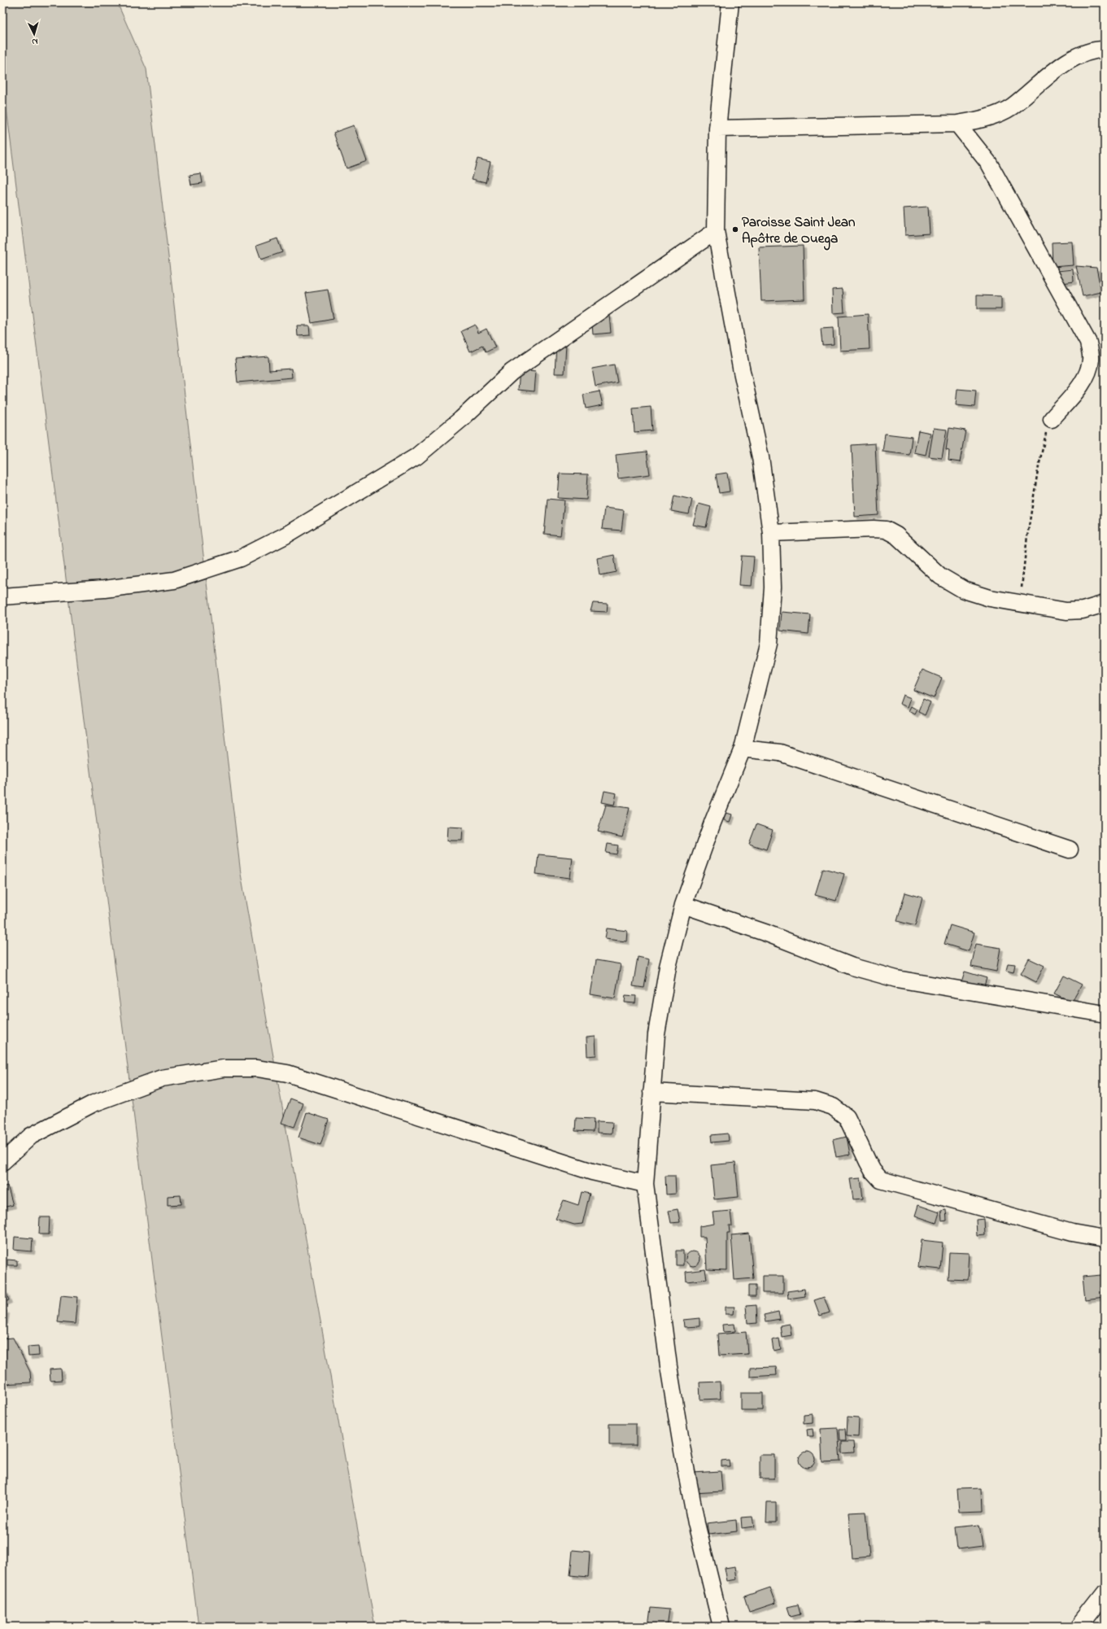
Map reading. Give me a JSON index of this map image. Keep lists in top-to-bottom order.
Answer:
{
  "places": ["Paroisse Saint Jean Apôtre de Ouega"],
  "north": "bottom"
}
